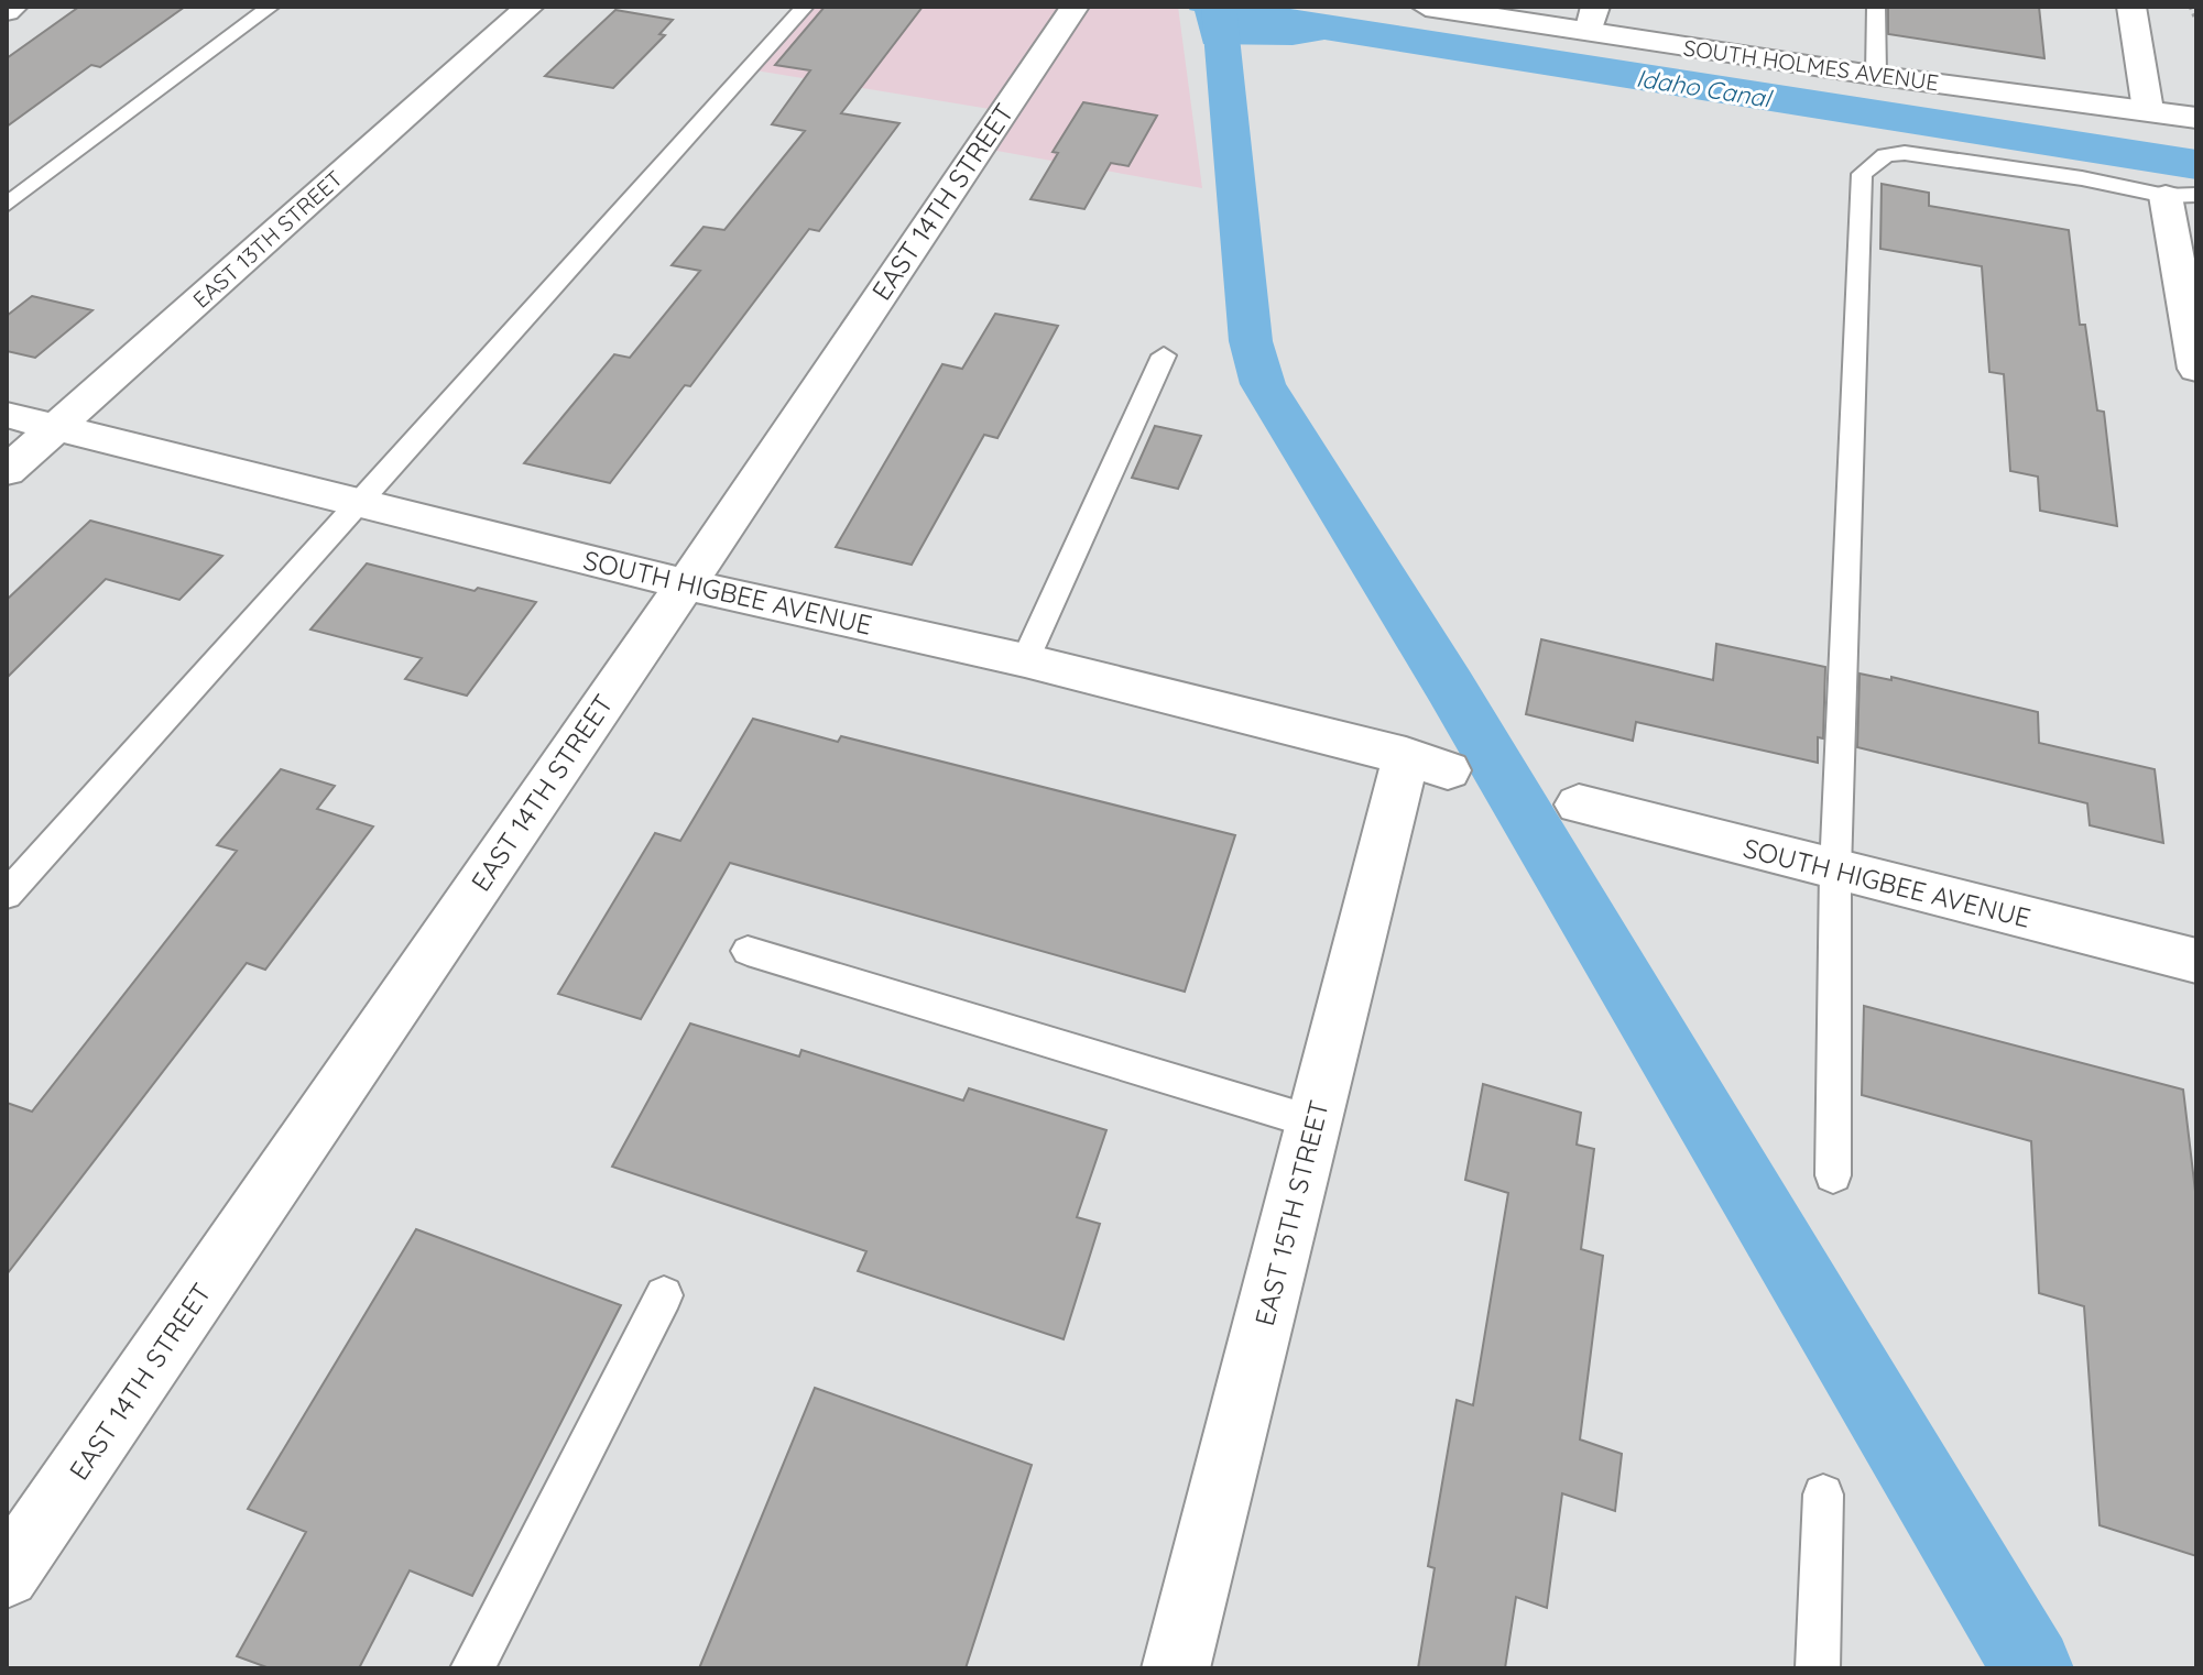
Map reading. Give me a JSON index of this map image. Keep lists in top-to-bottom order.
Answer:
{
  "streets": {
    "street": [
      "SOUTH HOLMES AVENUE",
      "EAST 14TH STREET",
      "EAST 13TH STREET",
      "SOUTH HIGBEE AVENUE",
      "EAST 15TH STREET"
    ]
  },
  "crossings": [
    ["EAST 14TH STREET", "SOUTH HIGBEE AVENUE"],
    ["EAST 13TH STREET", "SOUTH HIGBEE AVENUE"],
    ["SOUTH HIGBEE AVENUE", "EAST 15TH STREET"]
  ],
  "water": ["Idaho Canal"]
}
